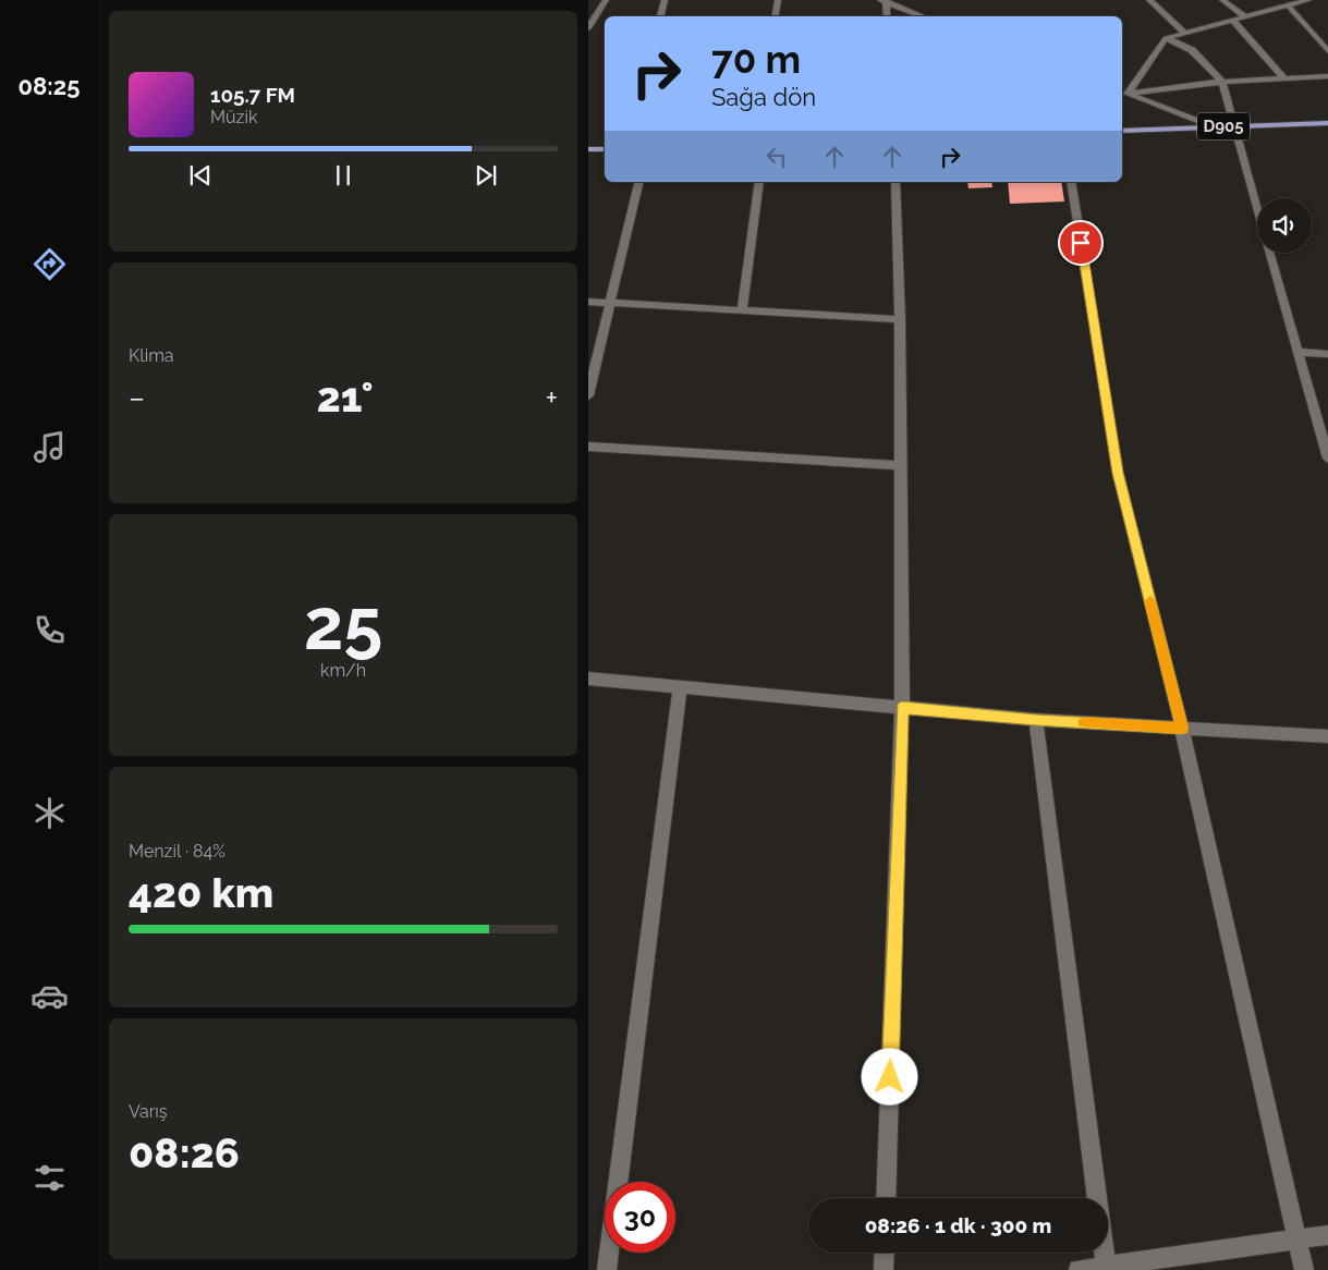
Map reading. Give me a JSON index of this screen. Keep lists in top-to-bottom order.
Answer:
{
  "streets": {
    "main road": ["D905"]
  },
  "page": {
    "tabs": "08:25",
    "turn": ["70 m", "Sağa dön"],
    "song": ["105.7 FM", "Müzik"],
    "tile": [
      "Klima",
      ["25", "km/h"],
      ["Menzil · 84%", "420 km"],
      ["Varış", "08:26"]
    ],
    "heat": ["−", "21°", "+"],
    "limit": "30",
    "trip": "08:26 · 1 dk · 300 m"
  }
}
